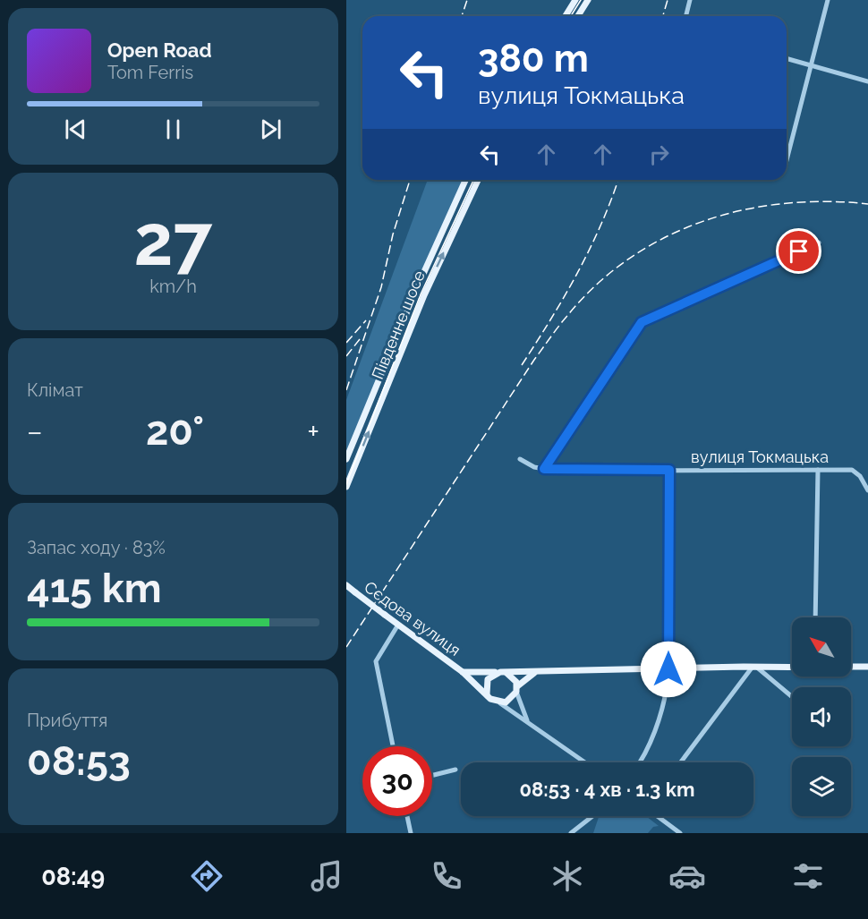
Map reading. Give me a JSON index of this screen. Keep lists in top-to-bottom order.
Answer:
{
  "streets": {
    "main road": ["Південне шосе", "Сєдова вулиця"],
    "street": ["вулиця Токмацька"]
  },
  "north": "top left",
  "page": {
    "turn": ["380 m", "вулиця Токмацька"],
    "song": ["Open Road", "Tom Ferris"],
    "tile": [
      ["27", "km/h"],
      "Клімат",
      ["Запас ходу · 83%", "415 km"],
      ["Прибуття", "08:53"]
    ],
    "heat": ["−", "20°", "+"],
    "limit": "30",
    "trip": "08:53 · 4 хв · 1.3 km",
    "tabs": "08:49"
  }
}
